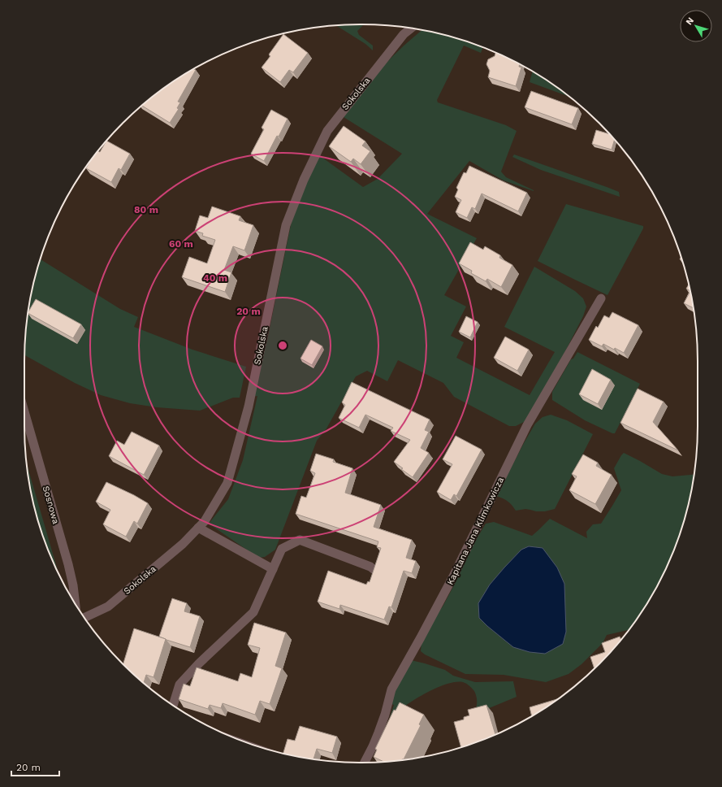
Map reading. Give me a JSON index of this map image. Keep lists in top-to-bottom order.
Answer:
{
  "streets": {
    "street": ["Sokolska", "Sosnowa", "Kapitana Jana Klimkowicza"]
  },
  "scale_bar": "20 m",
  "north": "top left",
  "rings": [
    "80 m",
    "60 m",
    "40 m",
    "20 m"
  ]
}
